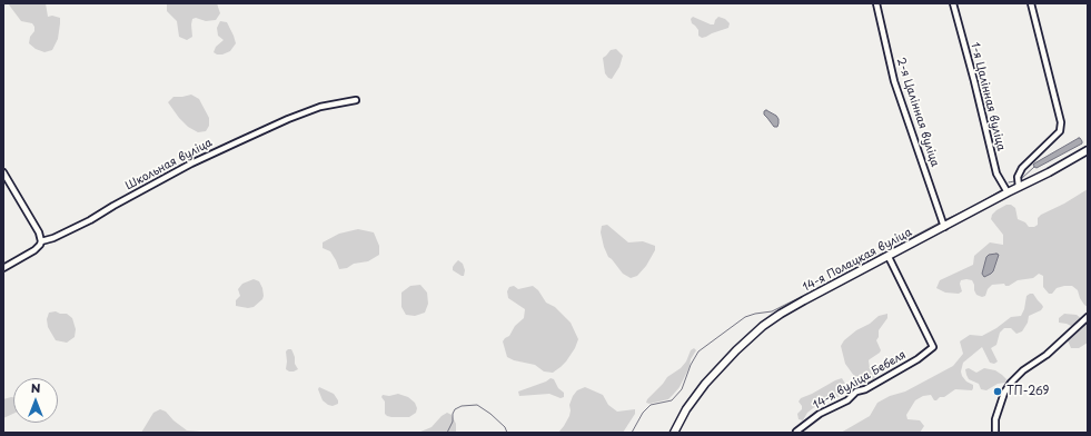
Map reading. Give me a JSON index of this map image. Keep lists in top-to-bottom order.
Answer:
{
  "streets": {
    "main road": ["14-я Полацкая вуліца"],
    "street": [
      "1-я Цалінная вуліца",
      "2-я Цалінная вуліца",
      "Школьная вуліца",
      "14-я вуліца Бебеля"
    ]
  },
  "crossings": [
    ["1-я Цалінная вуліца", "14-я Полацкая вуліца"],
    ["2-я Цалінная вуліца", "14-я Полацкая вуліца"],
    ["14-я Полацкая вуліца", "14-я вуліца Бебеля"]
  ],
  "places": ["ТП-269"],
  "north": "top"
}
